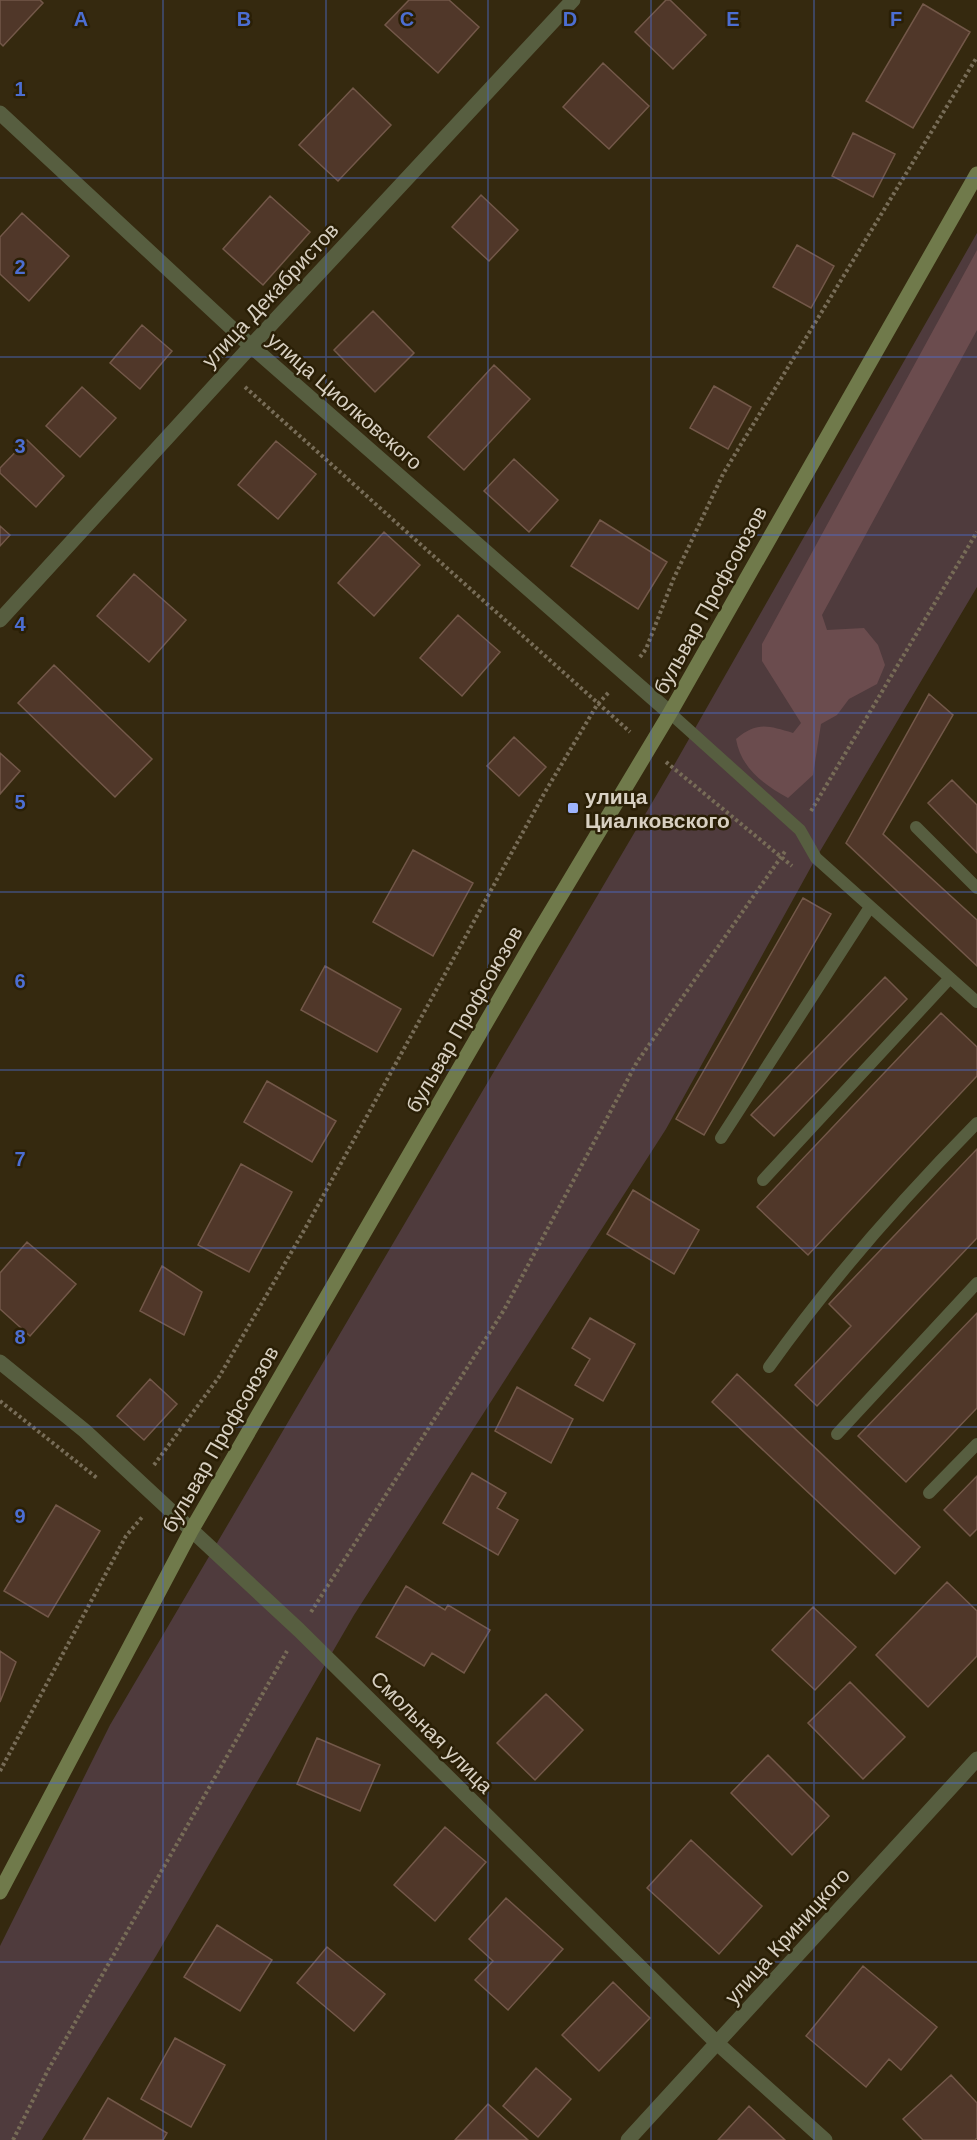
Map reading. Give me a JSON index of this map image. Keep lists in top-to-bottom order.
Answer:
{
  "streets": {
    "main road": ["бульвар Профсоюзов"],
    "street": [
      "улица Декабристов",
      "улица Циолковского",
      "Смольная улица",
      "улица Криницкого"
    ]
  },
  "crossings": [
    ["улица Декабристов", "улица Циолковского"],
    ["улица Циолковского", "бульвар Профсоюзов"],
    ["бульвар Профсоюзов", "Смольная улица"],
    ["Смольная улица", "улица Криницкого"]
  ],
  "places": {
    "transit": ["улица Циалковского"]
  },
  "grid": {
    "columns": [
      "A",
      "B",
      "C",
      "D",
      "E",
      "F"
    ],
    "rows": [
      "1",
      "2",
      "3",
      "4",
      "5",
      "6",
      "7",
      "8",
      "9"
    ]
  }
}
